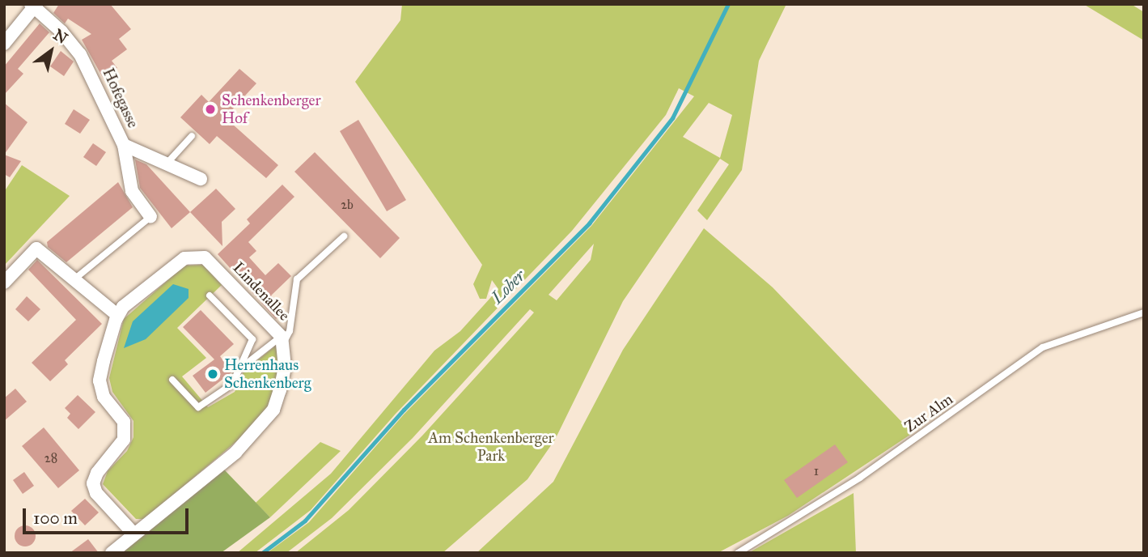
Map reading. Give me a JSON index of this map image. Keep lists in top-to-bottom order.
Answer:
{
  "streets": {
    "street": ["Hofegasse", "Lindenallee"],
    "lane": ["Zur Alm"]
  },
  "water": ["Lober"],
  "parks": ["Am Schenkenberger Park"],
  "places": ["Schenkenberger Hof", "Herrenhaus Schenkenberg"],
  "house_numbers": ["2b", "28", "1"],
  "scale_bar": "100 m",
  "north": "top right"
}
